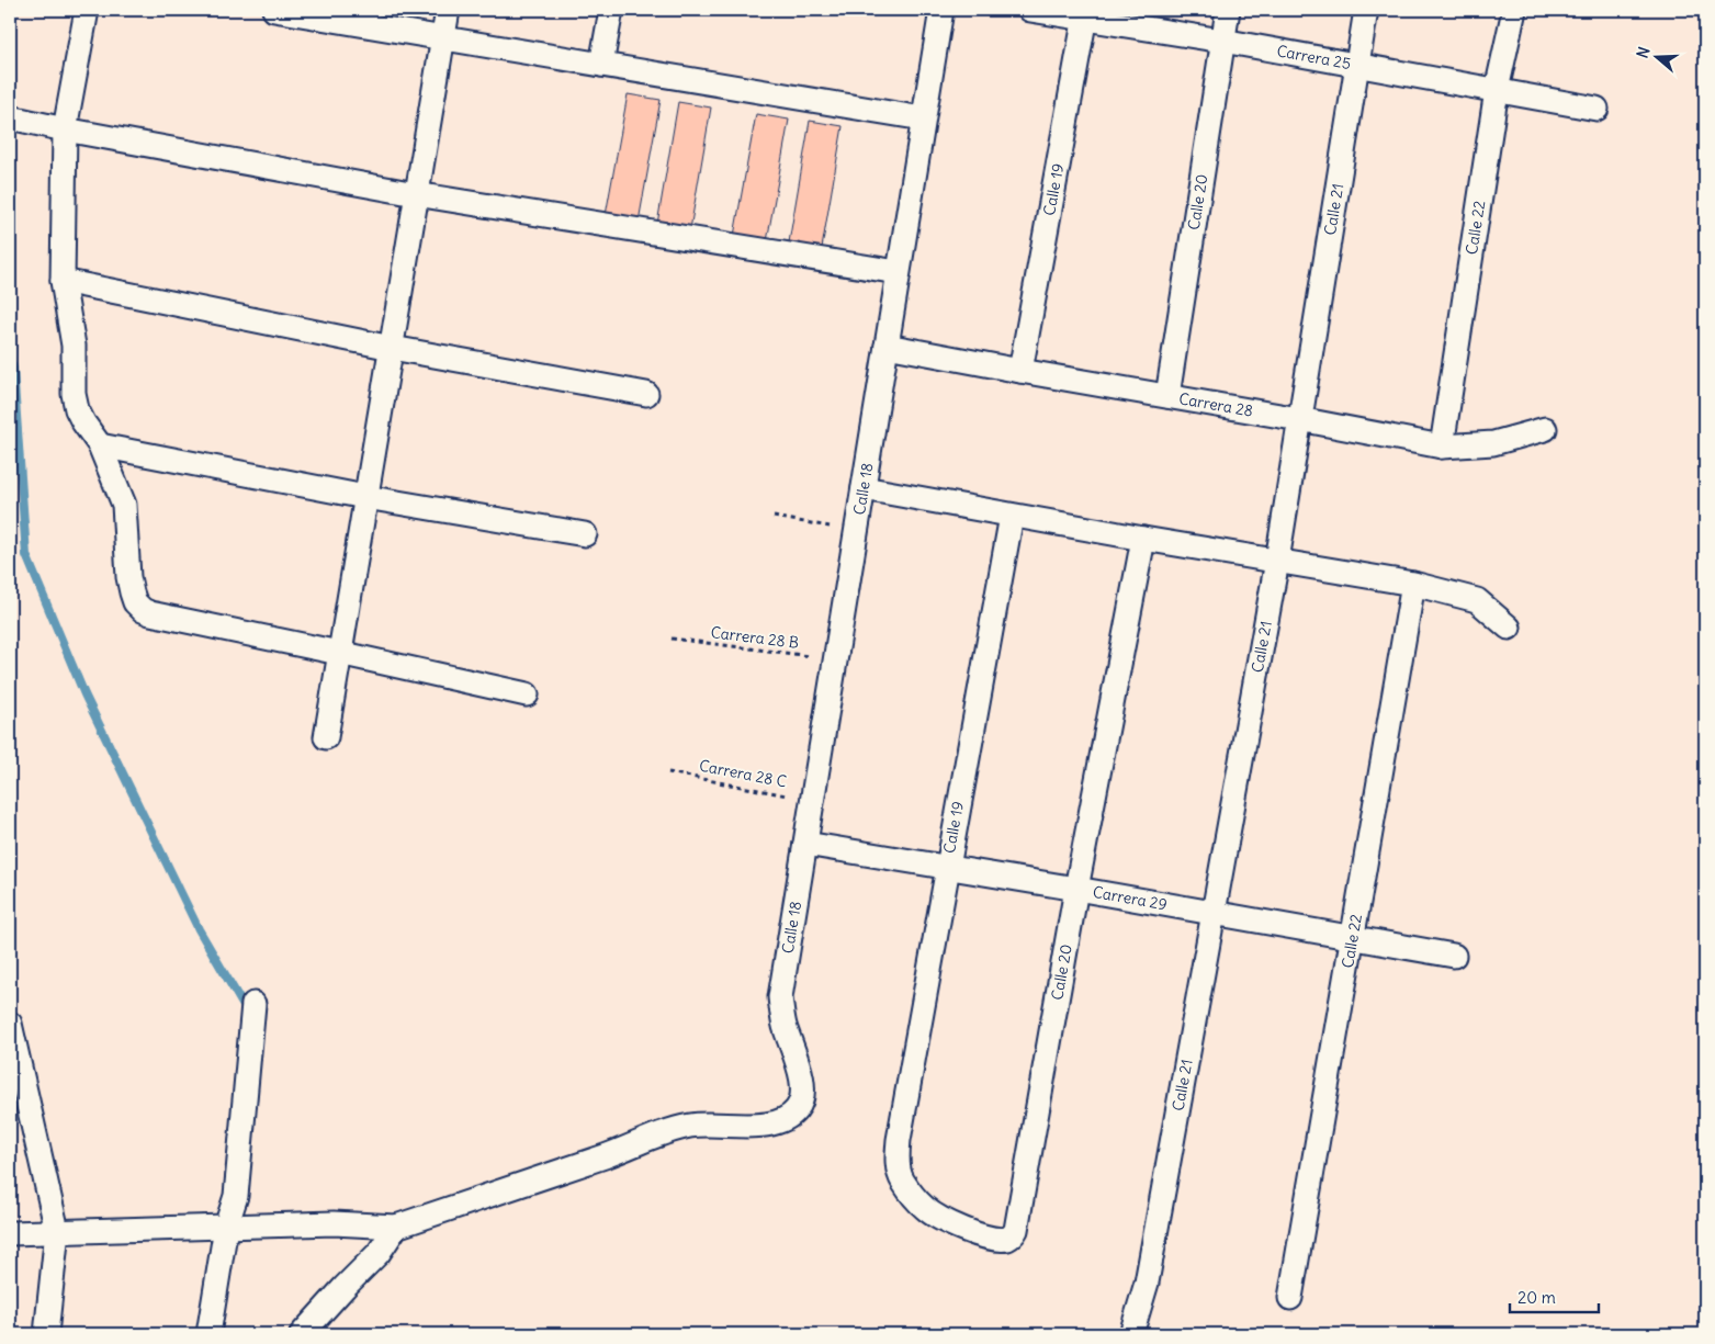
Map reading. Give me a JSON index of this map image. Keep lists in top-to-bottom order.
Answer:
{
  "streets": {
    "street": [
      "Carrera 25",
      "Calle 19",
      "Calle 20",
      "Calle 21",
      "Calle 22",
      "Carrera 28",
      "Calle 18",
      "Carrera 29"
    ],
    "path": ["Carrera 28 B", "Carrera 28 C"]
  },
  "crossings": [
    ["Carrera 25", "Calle 19"],
    ["Carrera 25", "Calle 20"],
    ["Carrera 25", "Calle 21"],
    ["Carrera 25", "Calle 22"],
    ["Calle 19", "Calle 20"],
    ["Calle 19", "Carrera 28"],
    ["Calle 19", "Carrera 29"],
    ["Calle 20", "Carrera 28"],
    ["Calle 20", "Carrera 29"],
    ["Calle 21", "Carrera 28"],
    ["Calle 21", "Carrera 29"],
    ["Calle 22", "Carrera 28"],
    ["Calle 22", "Carrera 29"],
    ["Carrera 28", "Calle 18"],
    ["Calle 18", "Carrera 28 B"],
    ["Calle 18", "Carrera 28 C"],
    ["Calle 18", "Carrera 29"]
  ],
  "scale_bar": "20 m",
  "north": "left"
}
